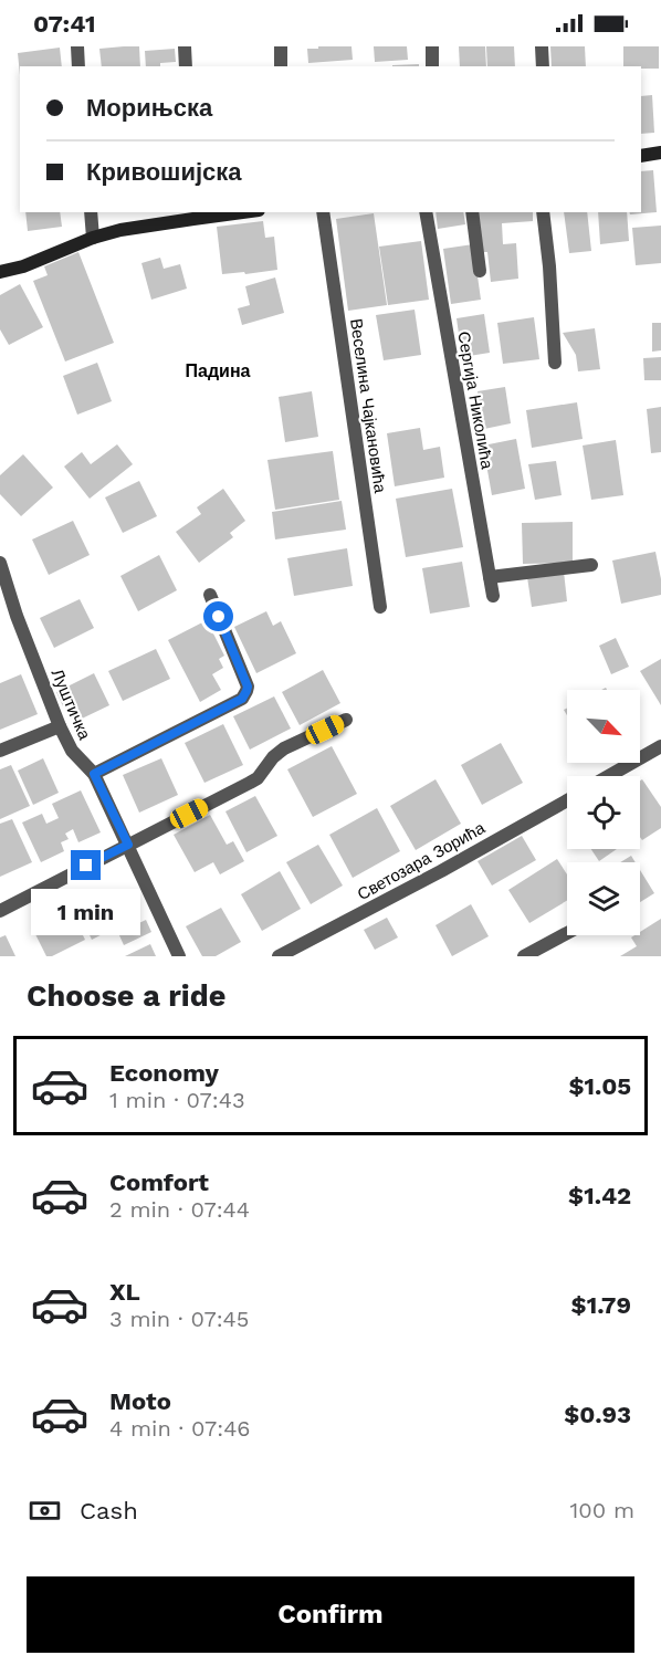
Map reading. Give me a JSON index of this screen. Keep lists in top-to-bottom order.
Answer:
{
  "streets": {
    "street": [
      "Сергија Николића",
      "Веселина Чајкановића",
      "Луштичка",
      "Светозара Зорића"
    ]
  },
  "districts": ["Падина"],
  "north": "bottom right",
  "page": {
    "status": "07:41",
    "banner": ["Морињска", "Кривошијска"],
    "bubble": "1 min",
    "heading": "Choose a ride",
    "list": [
      {
        "name": "Economy",
        "note": "1 min · 07:43",
        "value": "$1.05"
      },
      {
        "name": "Comfort",
        "note": "2 min · 07:44",
        "value": "$1.42"
      },
      {
        "name": "XL",
        "note": "3 min · 07:45",
        "value": "$1.79"
      },
      {
        "name": "Moto",
        "note": "4 min · 07:46",
        "value": "$0.93"
      }
    ],
    "pay": ["Cash", "100 m"],
    "buttons": "Confirm"
  }
}
